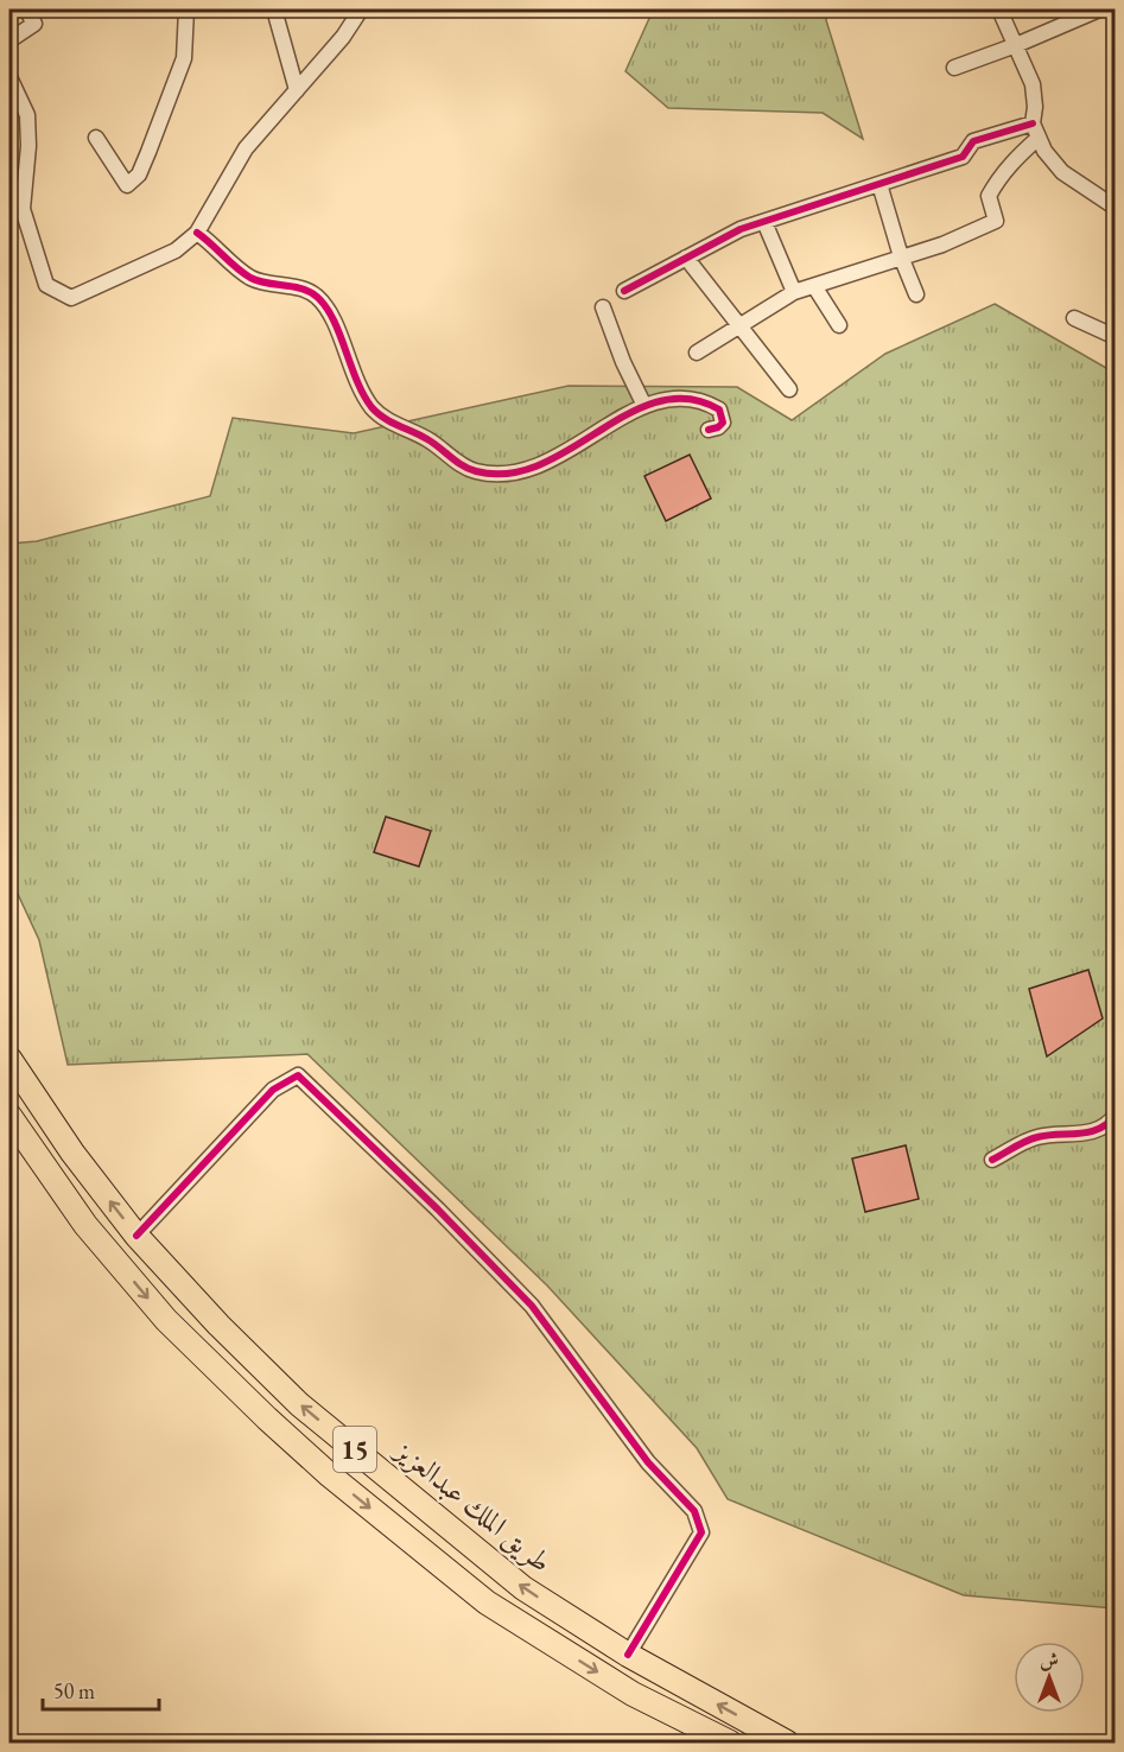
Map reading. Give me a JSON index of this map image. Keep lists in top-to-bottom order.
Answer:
{
  "streets": {
    "highway": ["15", "طريق الملك عبدالعزيز"]
  },
  "scale_bar": "50 m",
  "north": "top"
}
